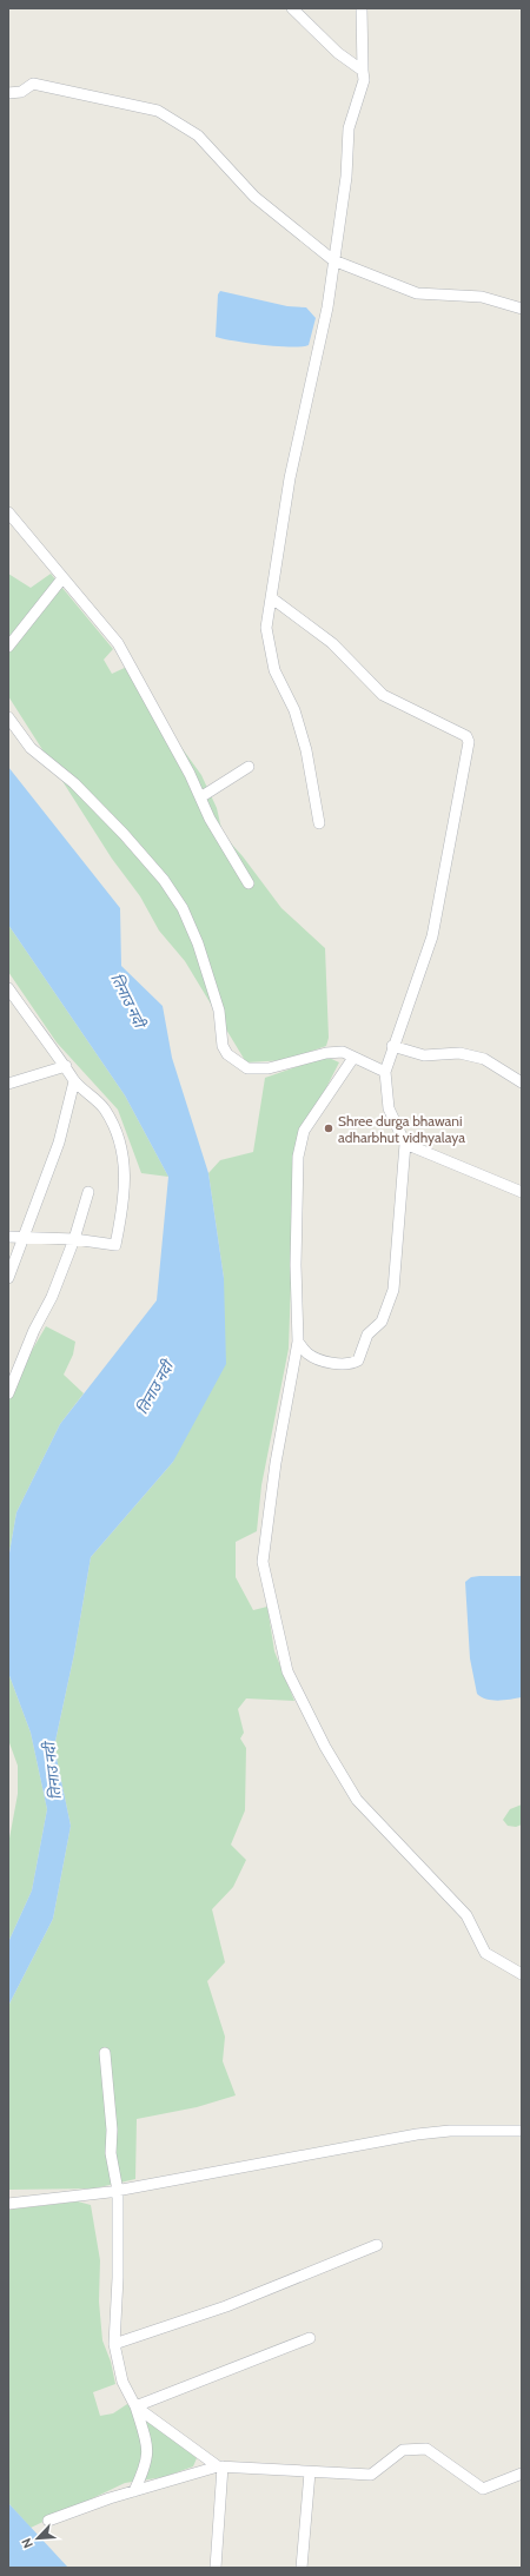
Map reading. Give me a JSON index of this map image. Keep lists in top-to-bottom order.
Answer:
{
  "water": ["तिनाउ नदी"],
  "places": ["Shree durga bhawani adharbhut vidhyalaya"],
  "north": "bottom left"
}
